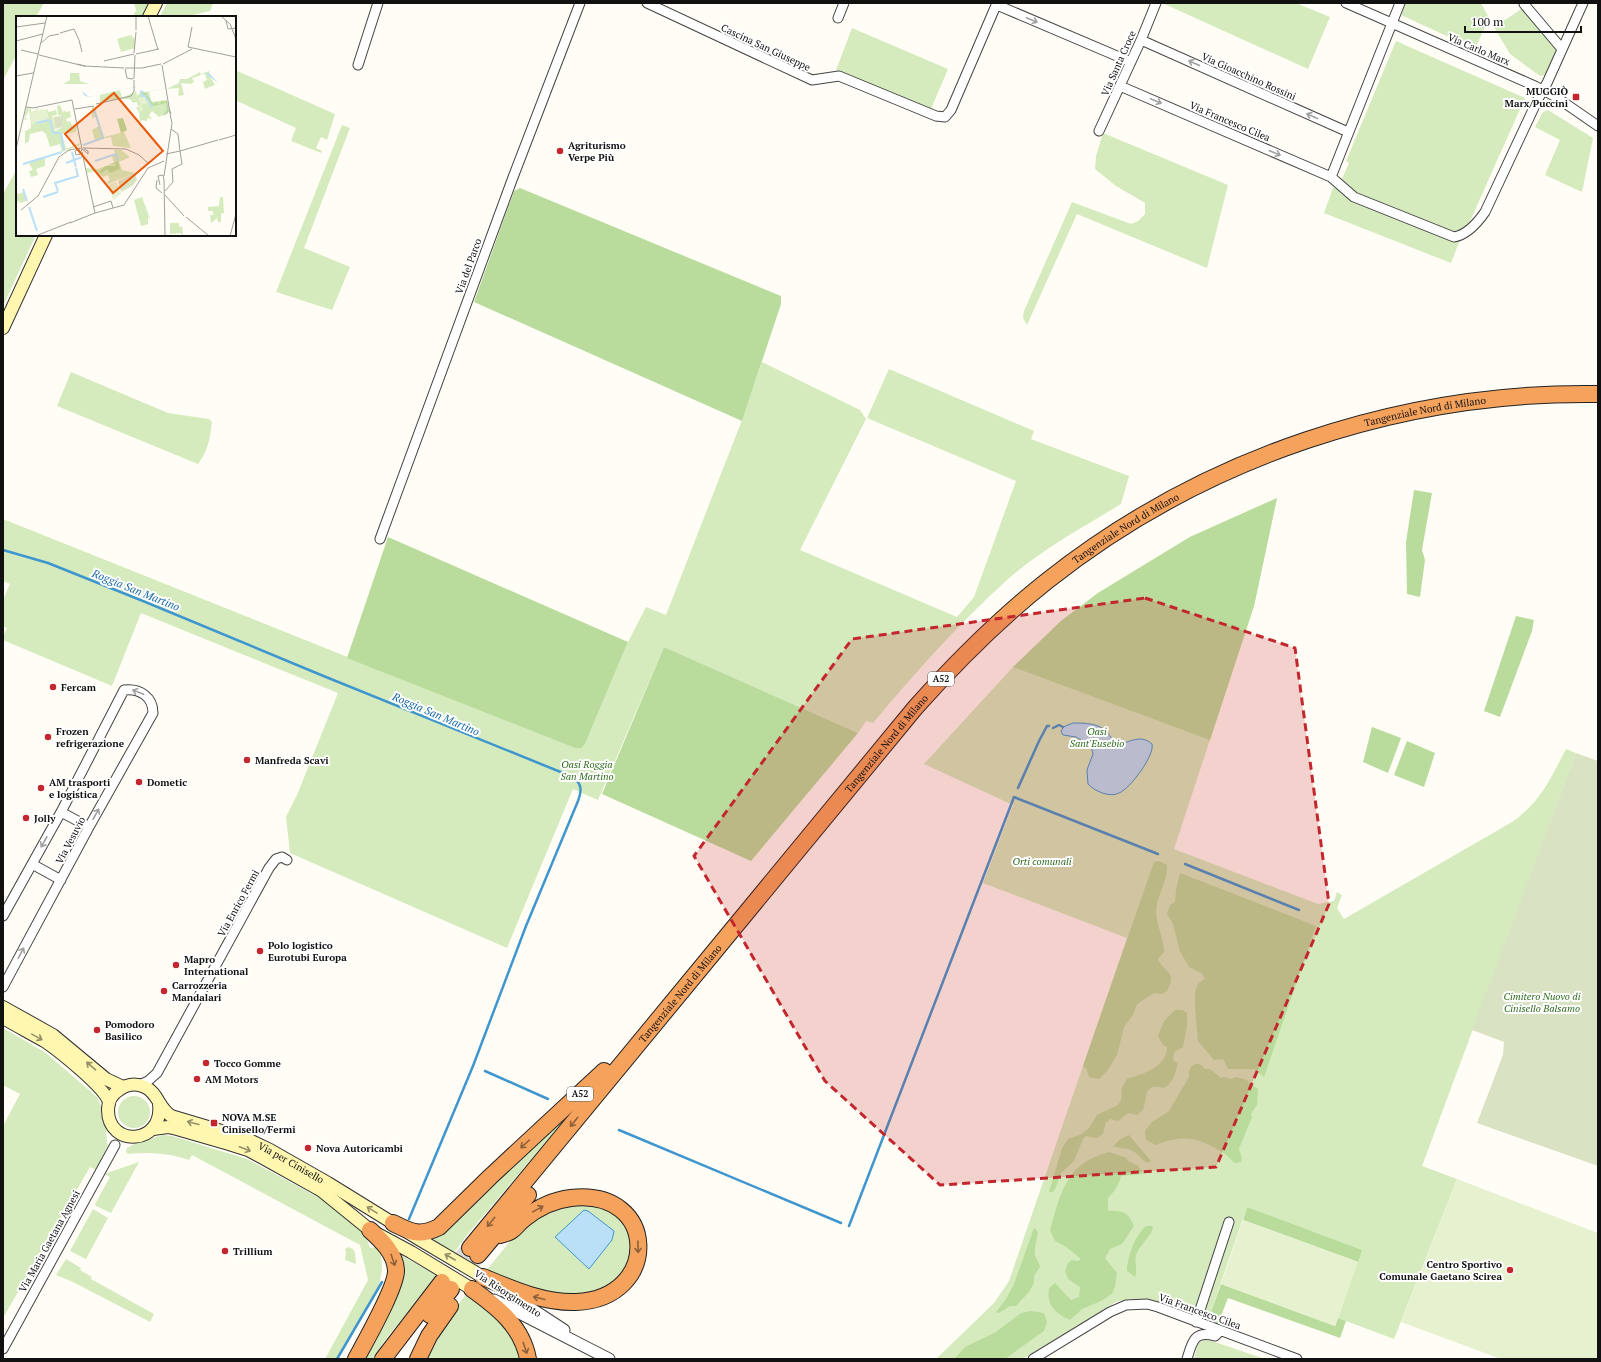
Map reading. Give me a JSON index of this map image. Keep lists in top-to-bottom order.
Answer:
{
  "streets": {
    "highway": ["Tangenziale Nord di Milano", "A52"],
    "main road": ["Via per Cinisello", "Via Risorgimento"],
    "street": [
      "Cascina San Giuseppe",
      "Via Carlo Marx",
      "Via Santa Croce",
      "Via Gioacchino Rossini",
      "Via Francesco Cilea",
      "Via del Parco",
      "Via Vesuvio",
      "Via Enrico Fermi",
      "Via Maria Gaetana Agnesi"
    ]
  },
  "crossings": [
    ["Via Carlo Marx", "Via Francesco Cilea"],
    ["Via Santa Croce", "Via Gioacchino Rossini"],
    ["Via Santa Croce", "Via Francesco Cilea"],
    ["Tangenziale Nord di Milano", "A52"],
    ["A52", "Via per Cinisello"],
    ["Via Enrico Fermi", "Via per Cinisello"],
    ["Via per Cinisello", "Via Risorgimento"]
  ],
  "one_way": ["Via Gioacchino Rossini"],
  "water": ["Roggia San Martino"],
  "parks": [
    "Oasi Sant'Eusebio",
    "Oasi Roggia San Martino",
    "Orti comunali",
    "Cimitero Nuovo di Cinisello Balsamo"
  ],
  "places": {
    "transit": ["MUGGIÒ Marx/Puccini", "NOVA M.SE Cinisello/Fermi"],
    "other": [
      "Agriturismo Verpe Più",
      "Fercam",
      "Frozen refrigerazione",
      "Manfreda Scavi",
      "Dometic",
      "AM trasporti e logistica",
      "Jolly",
      "Polo logistico Eurotubi Europa",
      "Mapro International",
      "Carrozzeria Mandalari",
      "Pomodoro Basilico",
      "Tocco Gomme",
      "AM Motors",
      "Nova Autoricambi",
      "Trillium",
      "Centro Sportivo Comunale Gaetano Scirea"
    ]
  },
  "scale_bar": "100 m"
}
